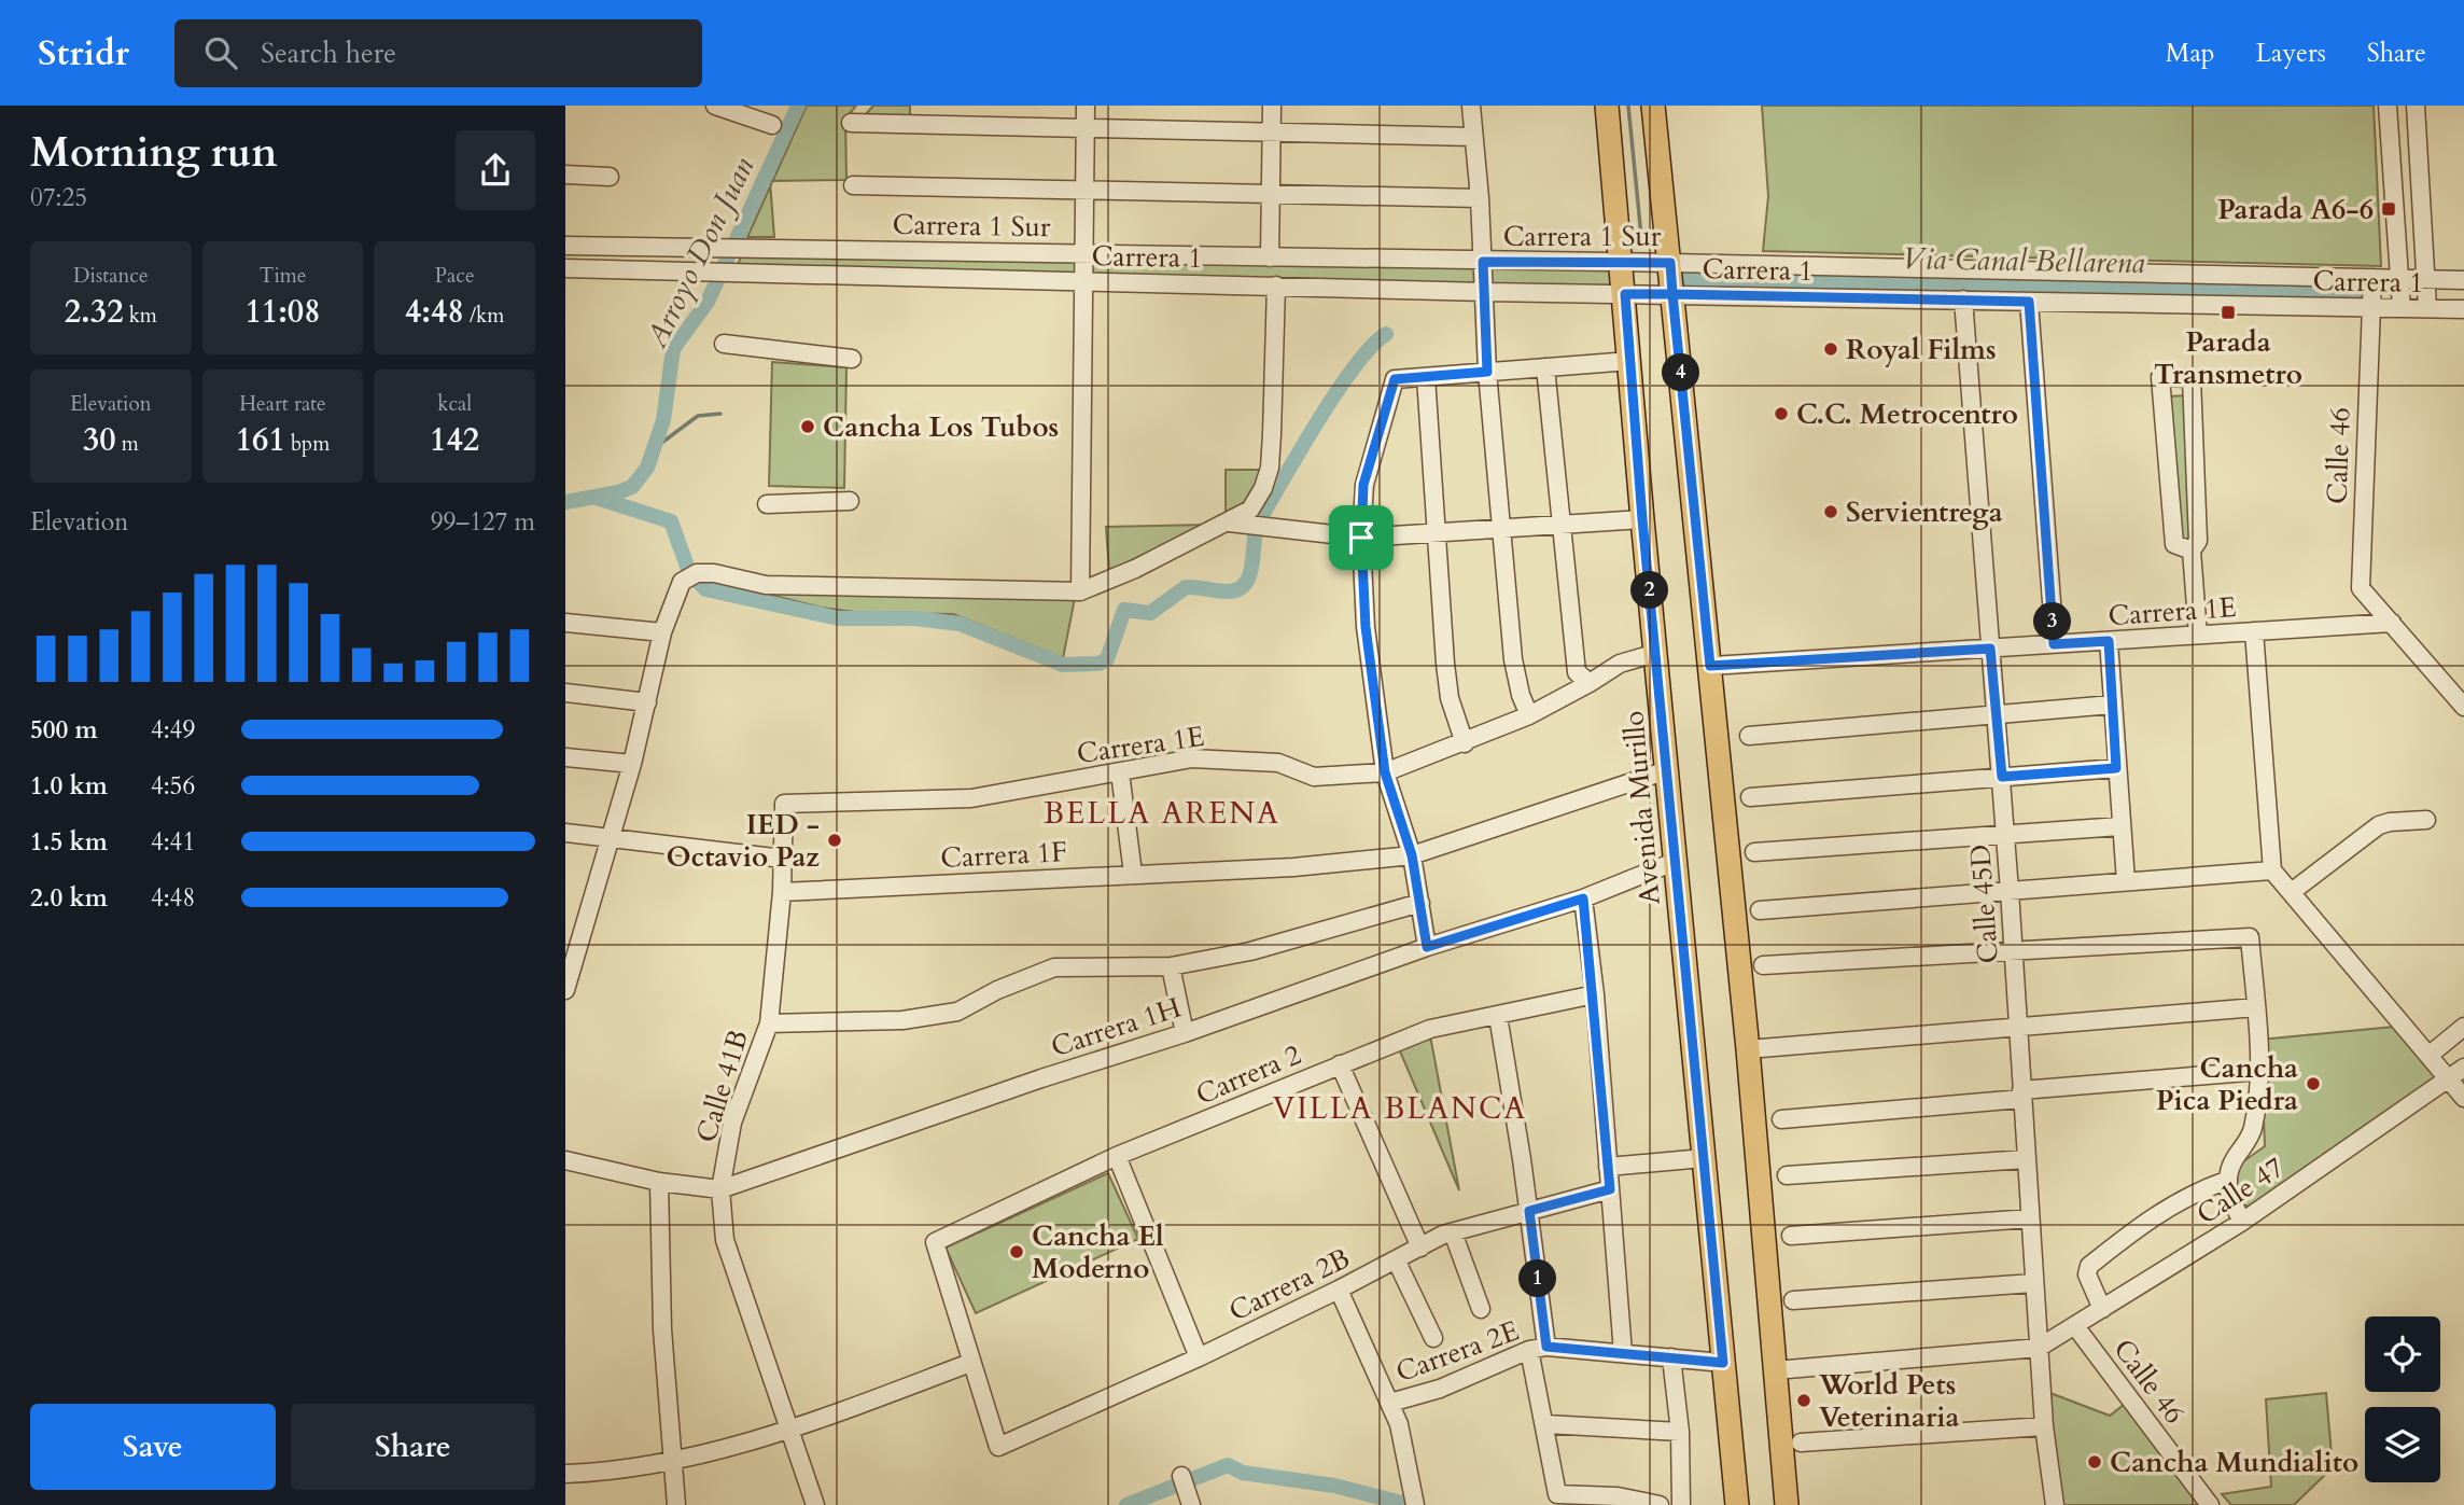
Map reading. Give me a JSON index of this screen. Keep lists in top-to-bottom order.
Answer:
{
  "streets": {
    "main road": ["Avenida Murillo"],
    "street": [
      "Carrera 1 Sur",
      "Carrera 1",
      "Calle 46",
      "Carrera 1E",
      "Carrera 1F",
      "Calle 45D",
      "Carrera 1H",
      "Carrera 2",
      "Calle 41B",
      "Calle 47",
      "Carrera 2B",
      "Carrera 2E"
    ]
  },
  "crossings": [
    ["Carrera 1 Sur", "Calle 46"],
    ["Carrera 1 Sur", "Avenida Murillo"],
    ["Carrera 1", "Calle 46"],
    ["Carrera 1", "Avenida Murillo"],
    ["Carrera 1", "Calle 45D"],
    ["Calle 46", "Carrera 1E"],
    ["Calle 46", "Calle 47"],
    ["Carrera 1E", "Avenida Murillo"],
    ["Carrera 1E", "Calle 45D"],
    ["Carrera 1E", "Calle 41B"],
    ["Avenida Murillo", "Carrera 1F"],
    ["Avenida Murillo", "Carrera 1H"],
    ["Avenida Murillo", "Carrera 2E"],
    ["Carrera 1F", "Calle 41B"],
    ["Calle 45D", "Calle 47"],
    ["Carrera 1H", "Calle 41B"],
    ["Carrera 2", "Carrera 2B"]
  ],
  "districts": ["BELLA ARENA", "VILLA BLANCA"],
  "water": ["Arroyo Don Juan", "Via Canal Bellarena"],
  "places": {
    "transit": ["Parada A6-6", "Parada Transmetro"],
    "other": [
      "Royal Films",
      "C.C. Metrocentro",
      "Cancha Los Tubos",
      "Servientrega",
      "IED - Octavio Paz",
      "Cancha Pica Piedra",
      "Cancha El Moderno",
      "World Pets Veterinaria",
      "Cancha Mundialito"
    ]
  },
  "page": {
    "header": "Stridr",
    "search": "Search here",
    "nav": ["Map", "Layers", "Share"],
    "heading": ["Morning run", "07:25"],
    "stats": [
      ["Distance", "2.32 km"],
      ["Time", "11:08"],
      ["Pace", "4:48 /km"],
      ["Elevation", "30 m"],
      ["Heart rate", "161 bpm"],
      ["kcal", "142"]
    ],
    "pins": [
      "4",
      "2",
      "3",
      "1"
    ],
    "chart": ["Elevation", "99–127 m"],
    "list": [
      {
        "name": "500 m",
        "note": "4:49"
      },
      {
        "name": "1.0 km",
        "note": "4:56"
      },
      {
        "name": "1.5 km",
        "note": "4:41"
      },
      {
        "name": "2.0 km",
        "note": "4:48"
      }
    ],
    "buttons": ["Save", "Share"]
  }
}
